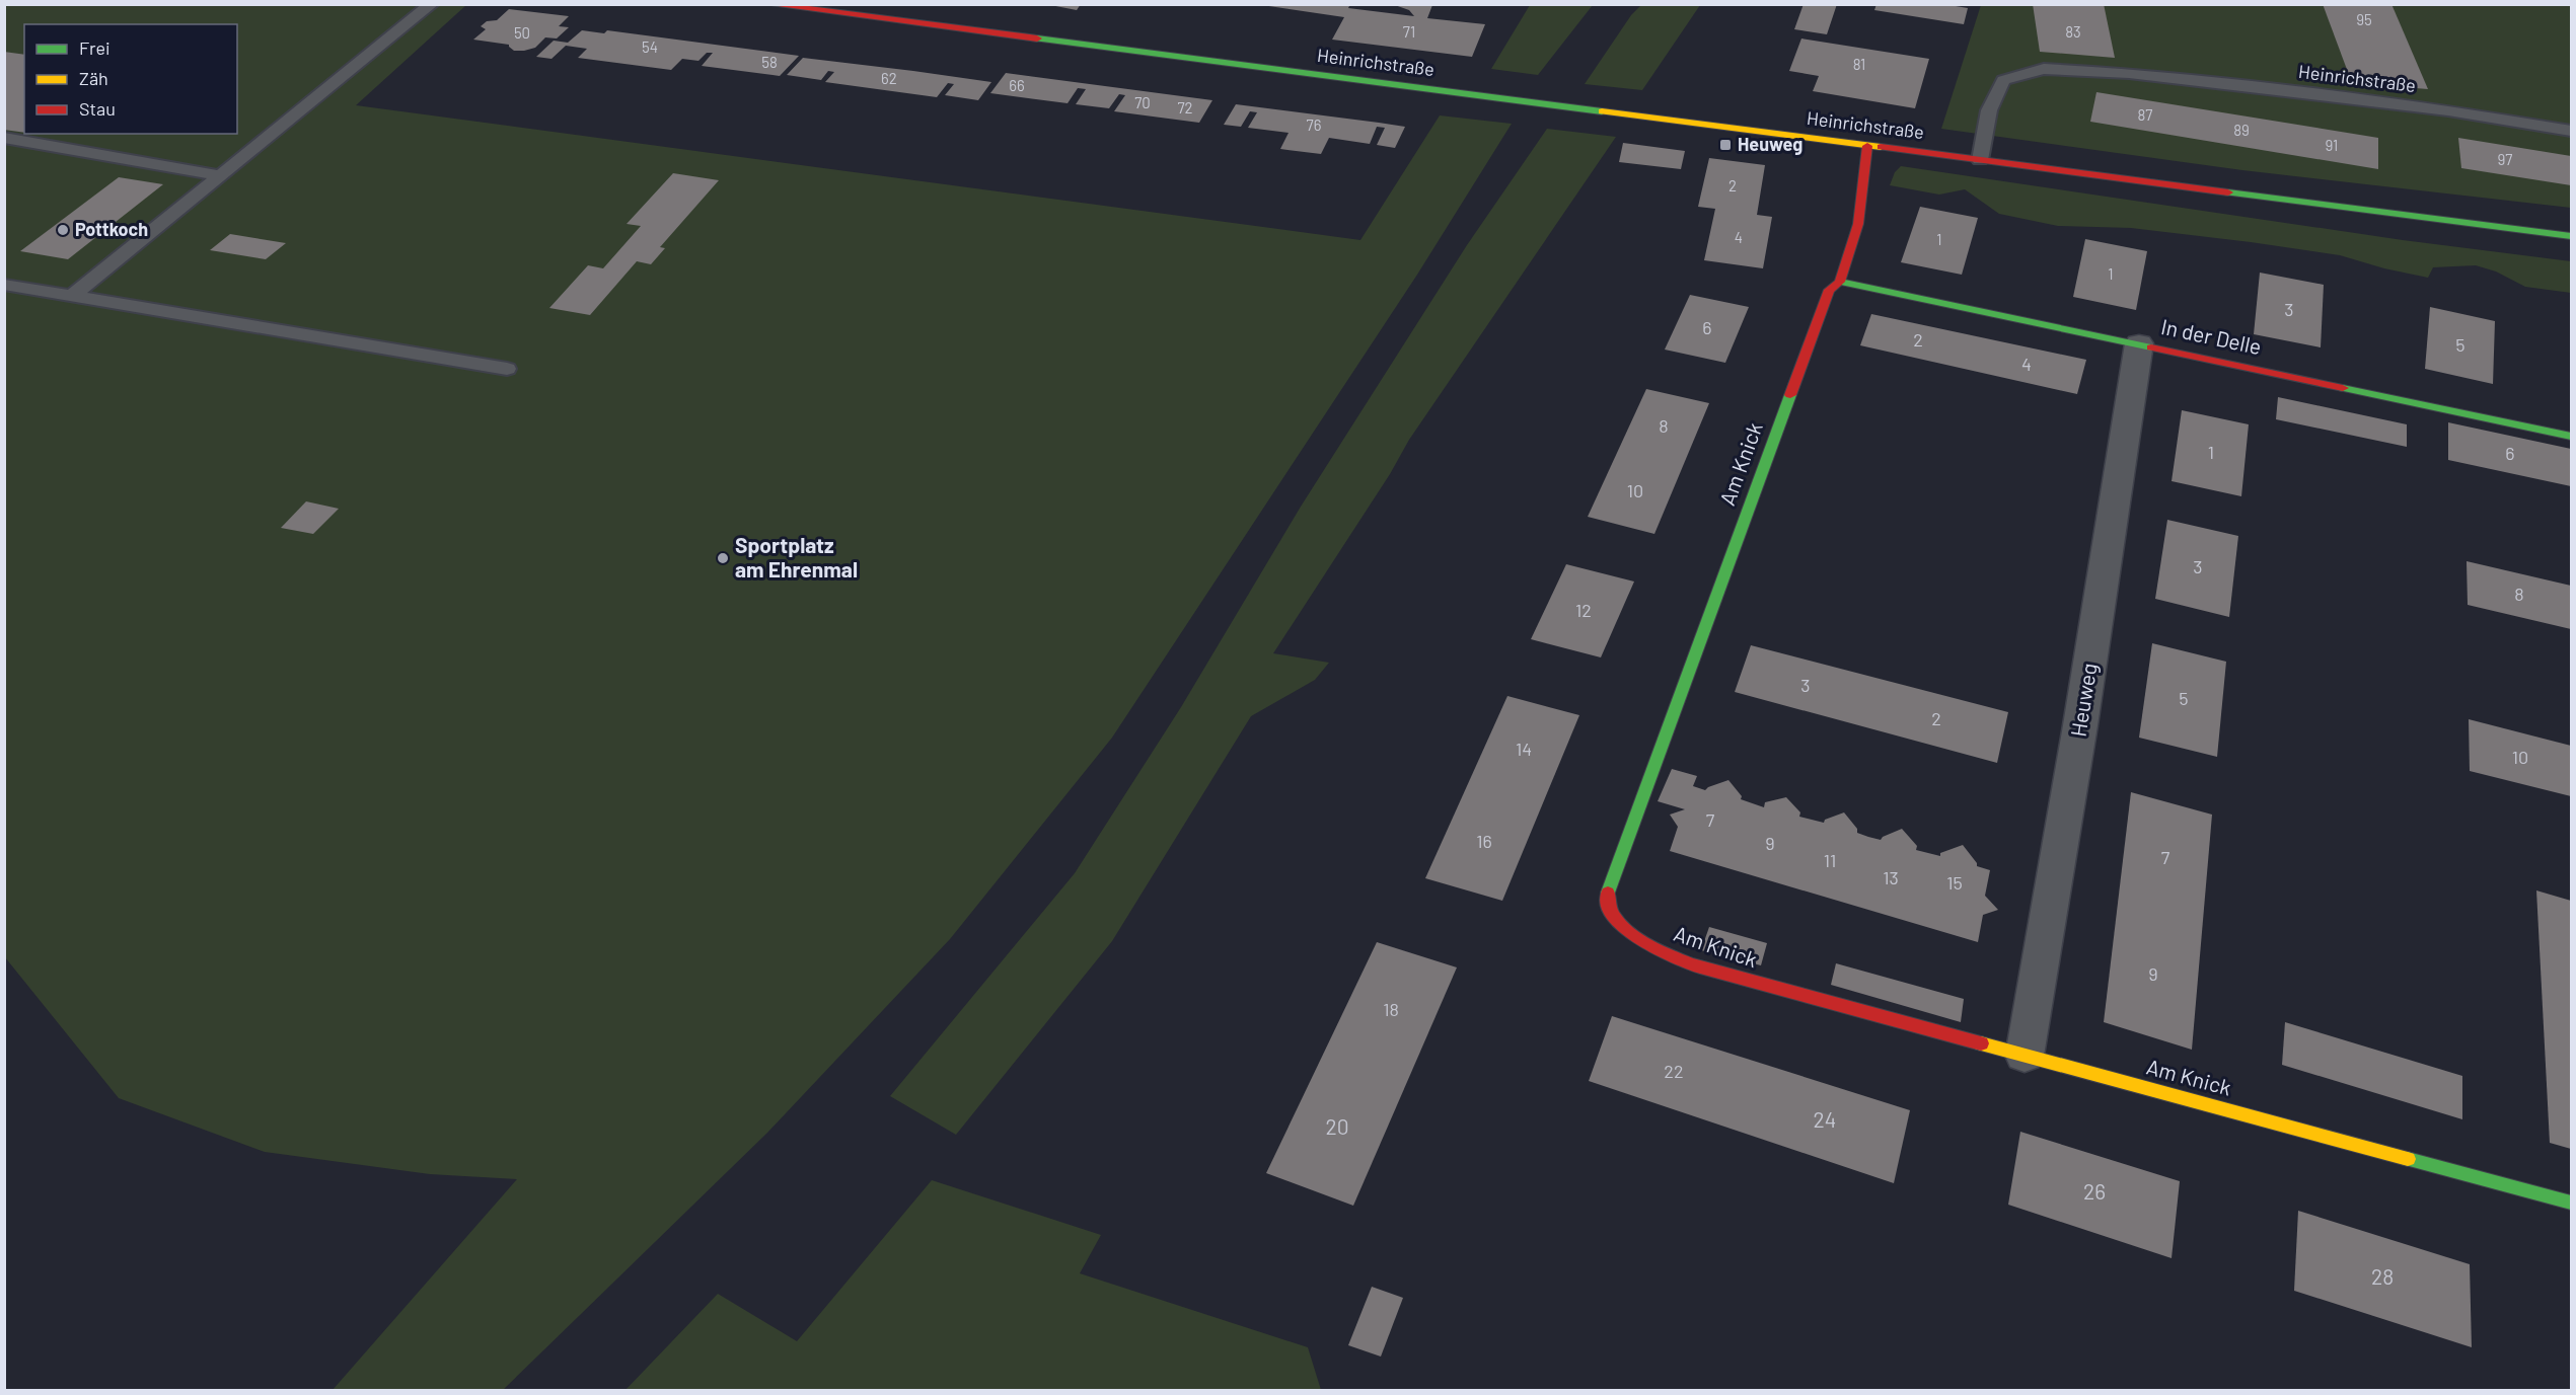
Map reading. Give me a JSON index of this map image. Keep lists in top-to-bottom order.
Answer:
{
  "streets": {
    "street": [
      "Heinrichstraße",
      "In der Delle",
      "Am Knick",
      "Heuweg"
    ]
  },
  "crossings": [
    ["Heinrichstraße", "Am Knick"],
    ["In der Delle", "Am Knick"],
    ["In der Delle", "Heuweg"],
    ["Am Knick", "Heuweg"]
  ],
  "places": {
    "transit": ["Heuweg"],
    "other": ["Pottkoch", "Sportplatz am Ehrenmal"]
  },
  "house_numbers": [
    "95",
    "71",
    "83",
    "50",
    "54",
    "58",
    "81",
    "62",
    "66",
    "70",
    "72",
    "87",
    "76",
    "89",
    "91",
    "97",
    "2",
    "4",
    "1",
    "1",
    "3",
    "6",
    "2",
    "5",
    "4",
    "8",
    "1",
    "6",
    "10",
    "3",
    "8",
    "12",
    "3",
    "5",
    "2",
    "14",
    "10",
    "7",
    "16",
    "9",
    "7",
    "11",
    "13",
    "15",
    "9",
    "18",
    "22",
    "24",
    "20",
    "26",
    "28"
  ],
  "legend": ["Frei", "Zäh", "Stau"]
}
